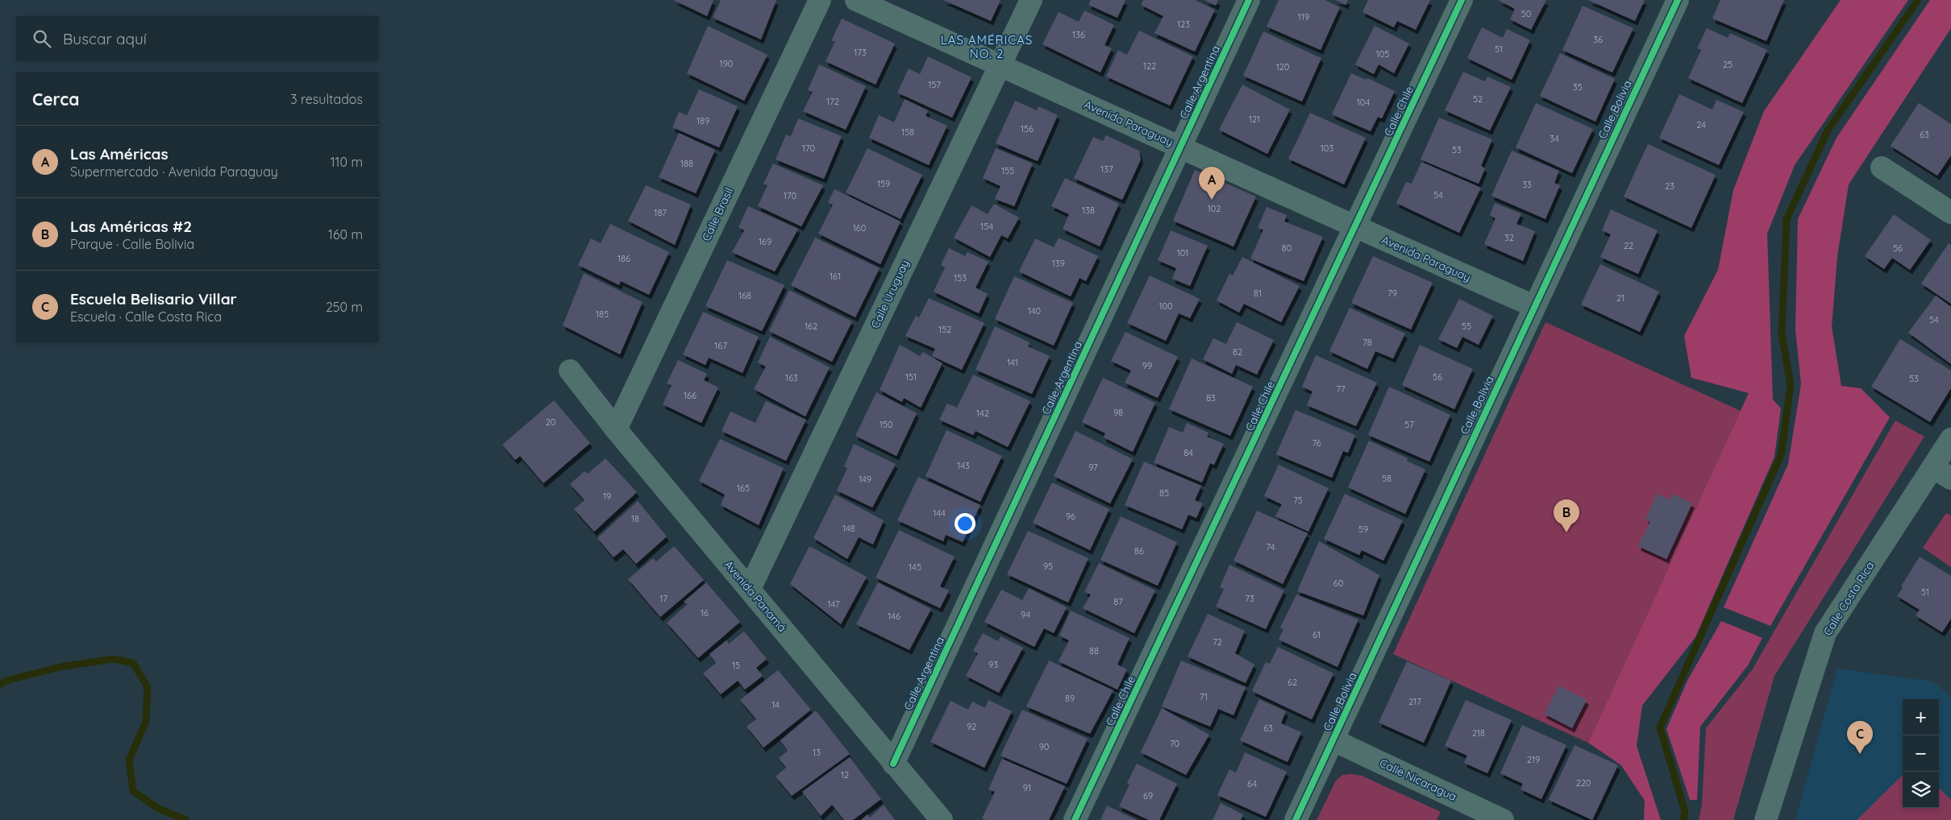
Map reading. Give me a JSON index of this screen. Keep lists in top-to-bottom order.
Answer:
{
  "streets": {
    "street": [
      "Calle Argentina",
      "Calle Bolivia",
      "Calle Chile",
      "Avenida Paraguay",
      "Calle Brasil",
      "Calle Uruguay",
      "Avenida Panamá",
      "Calle Costa Rica",
      "Calle Nicaragua"
    ]
  },
  "crossings": [
    ["Calle Argentina", "Avenida Paraguay"],
    ["Calle Argentina", "Avenida Panamá"],
    ["Calle Bolivia", "Avenida Paraguay"],
    ["Calle Bolivia", "Calle Nicaragua"],
    ["Calle Chile", "Avenida Paraguay"],
    ["Avenida Paraguay", "Calle Uruguay"],
    ["Calle Brasil", "Avenida Panamá"],
    ["Calle Uruguay", "Avenida Panamá"]
  ],
  "districts": ["LAS AMÉRICAS NO. 2"],
  "house_numbers": [
    "50",
    "119",
    "123",
    "136",
    "36",
    "51",
    "173",
    "105",
    "190",
    "25",
    "122",
    "120",
    "157",
    "35",
    "52",
    "172",
    "104",
    "121",
    "189",
    "24",
    "156",
    "158",
    "63",
    "34",
    "170",
    "103",
    "53",
    "188",
    "137",
    "155",
    "159",
    "33",
    "23",
    "54",
    "170",
    "102",
    "138",
    "187",
    "154",
    "160",
    "32",
    "169",
    "22",
    "80",
    "56",
    "101",
    "186",
    "139",
    "161",
    "153",
    "81",
    "79",
    "168",
    "21",
    "100",
    "140",
    "185",
    "54",
    "162",
    "55",
    "152",
    "78",
    "167",
    "82",
    "141",
    "99",
    "151",
    "56",
    "163",
    "53",
    "77",
    "166",
    "83",
    "98",
    "142",
    "20",
    "150",
    "57",
    "76",
    "84",
    "143",
    "97",
    "58",
    "149",
    "165",
    "85",
    "19",
    "75",
    "144",
    "96",
    "18",
    "148",
    "59",
    "74",
    "86",
    "95",
    "145",
    "60",
    "51",
    "17",
    "73",
    "87",
    "147",
    "16",
    "94",
    "146",
    "61",
    "72",
    "88",
    "93",
    "15",
    "62",
    "71",
    "89",
    "217",
    "14",
    "92",
    "63",
    "218",
    "70",
    "90",
    "13",
    "219",
    "12",
    "220",
    "64",
    "91",
    "69"
  ],
  "page": {
    "search": "Buscar aquí",
    "heading": ["Cerca", "3 resultados"],
    "list": [
      {
        "mark": "A",
        "name": "Las Américas",
        "note": "Supermercado · Avenida Paraguay",
        "value": "110 m"
      },
      {
        "mark": "B",
        "name": "Las Américas #2",
        "note": "Parque · Calle Bolivia",
        "value": "160 m"
      },
      {
        "mark": "C",
        "name": "Escuela Belisario Villar",
        "note": "Escuela · Calle Costa Rica",
        "value": "250 m"
      }
    ],
    "pins": ["A", "B", "C"],
    "map_buttons": ["+", "−"]
  }
}
